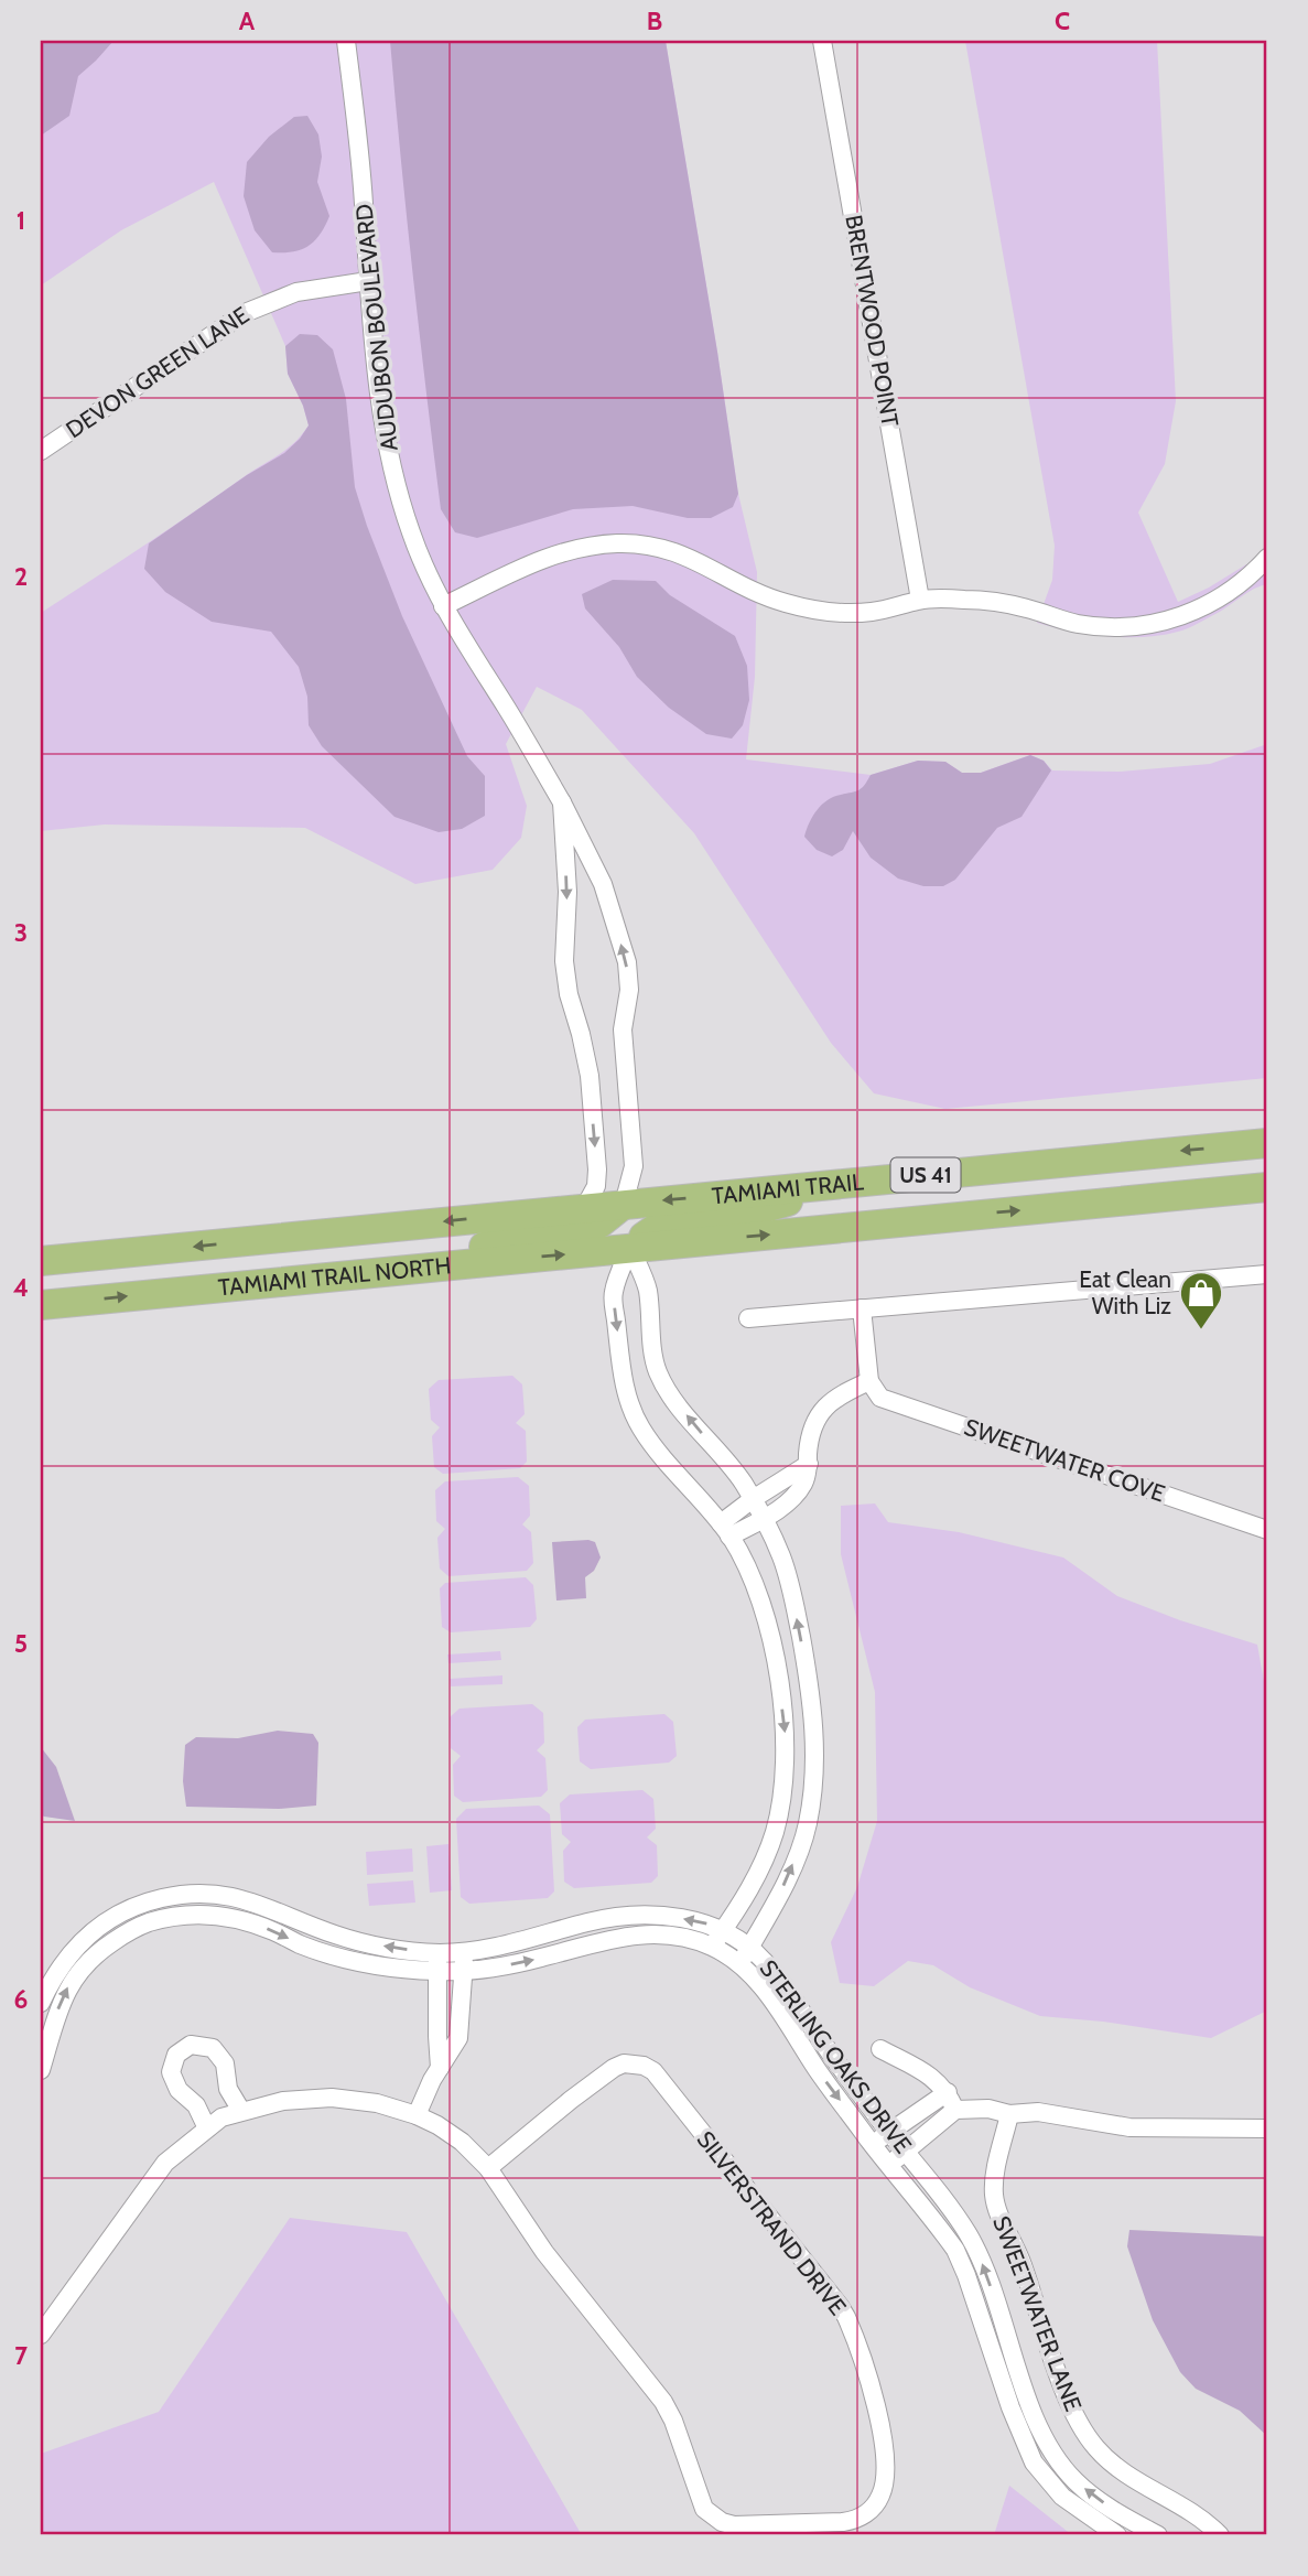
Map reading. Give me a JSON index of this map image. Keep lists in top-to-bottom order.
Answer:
{
  "streets": {
    "main road": ["US 41", "TAMIAMI TRAIL", "TAMIAMI TRAIL NORTH"],
    "street": [
      "BRENTWOOD POINT",
      "AUDUBON BOULEVARD",
      "DEVON GREEN LANE",
      "SWEETWATER COVE",
      "STERLING OAKS DRIVE",
      "SILVERSTRAND DRIVE",
      "SWEETWATER LANE"
    ]
  },
  "crossings": [
    ["AUDUBON BOULEVARD", "DEVON GREEN LANE"],
    ["AUDUBON BOULEVARD", "TAMIAMI TRAIL"],
    ["AUDUBON BOULEVARD", "TAMIAMI TRAIL NORTH"],
    ["TAMIAMI TRAIL", "TAMIAMI TRAIL NORTH"]
  ],
  "places": {
    "shop": ["Eat Clean With Liz"]
  },
  "grid": {
    "columns": ["A", "B", "C"],
    "rows": [
      "1",
      "2",
      "3",
      "4",
      "5",
      "6",
      "7"
    ]
  }
}
